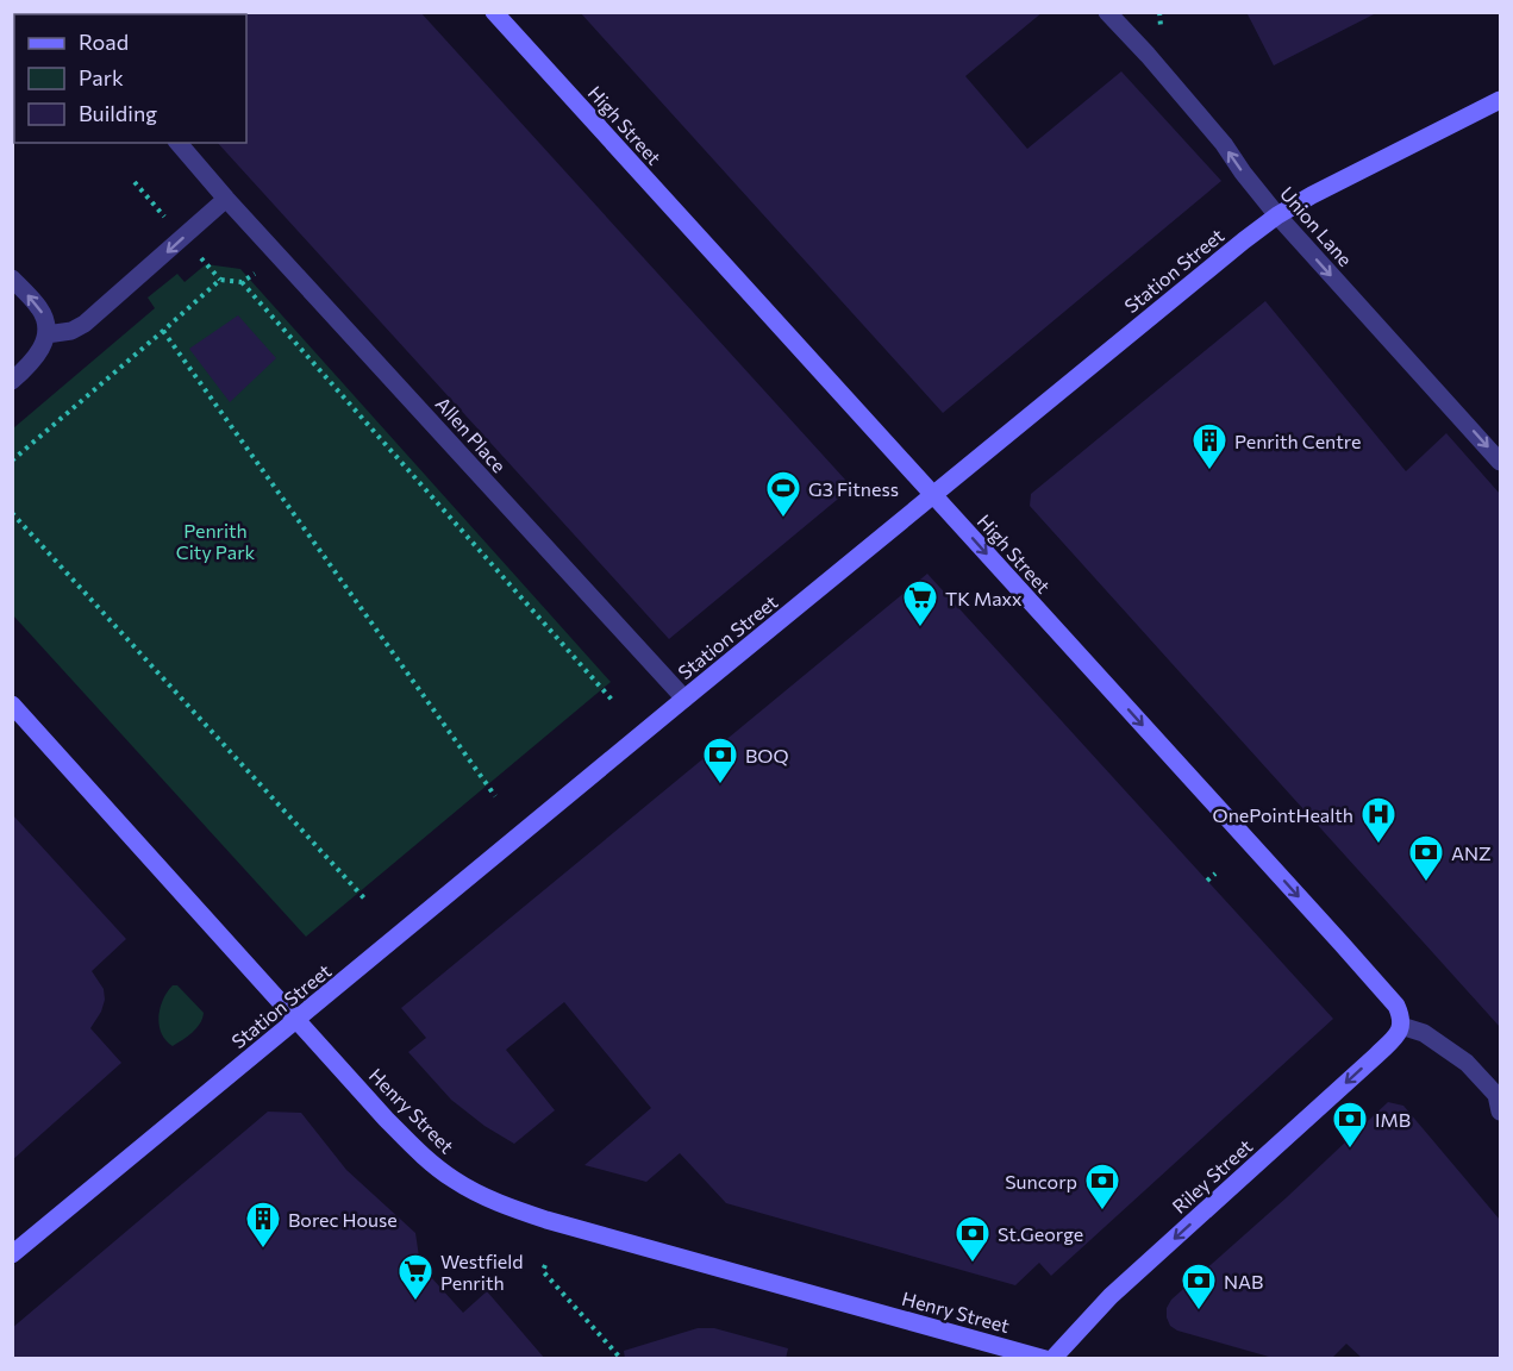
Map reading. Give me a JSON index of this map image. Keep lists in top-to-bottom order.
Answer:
{
  "streets": {
    "street": [
      "High Street",
      "Union Lane",
      "Station Street",
      "Allen Place",
      "Henry Street",
      "Riley Street"
    ]
  },
  "crossings": [
    ["High Street", "Station Street"],
    ["High Street", "Riley Street"],
    ["Union Lane", "Station Street"],
    ["Station Street", "Allen Place"],
    ["Station Street", "Henry Street"]
  ],
  "one_way": ["High Street", "Riley Street"],
  "parks": ["Penrith City Park"],
  "places": {
    "building": ["Penrith Centre", "Borec House"],
    "sports": ["G3 Fitness"],
    "supermarket": ["TK Maxx", "Westfield Penrith"],
    "bank": [
      "BOQ",
      "ANZ",
      "IMB",
      "Suncorp",
      "St.George",
      "NAB"
    ],
    "hospital": ["OnePointHealth"]
  },
  "legend": ["Road", "Park", "Building"]
}
